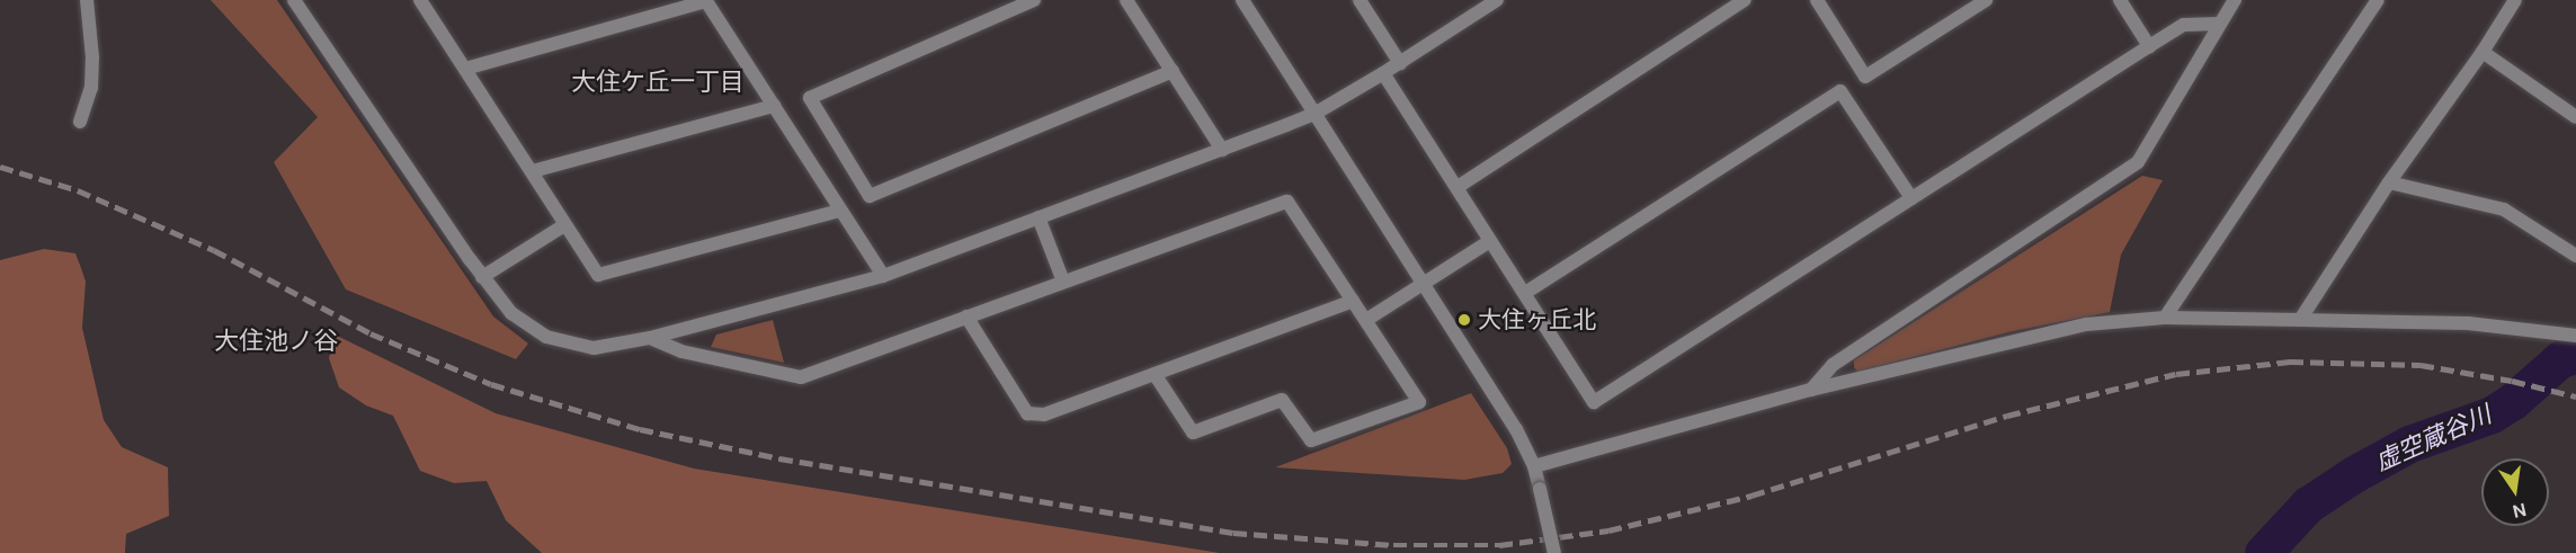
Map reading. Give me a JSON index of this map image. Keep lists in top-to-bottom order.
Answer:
{
  "districts": ["大住ケ丘一丁目", "大住池ノ谷"],
  "water": ["虚空蔵谷川"],
  "places": ["大住ヶ丘北"],
  "north": "bottom"
}
